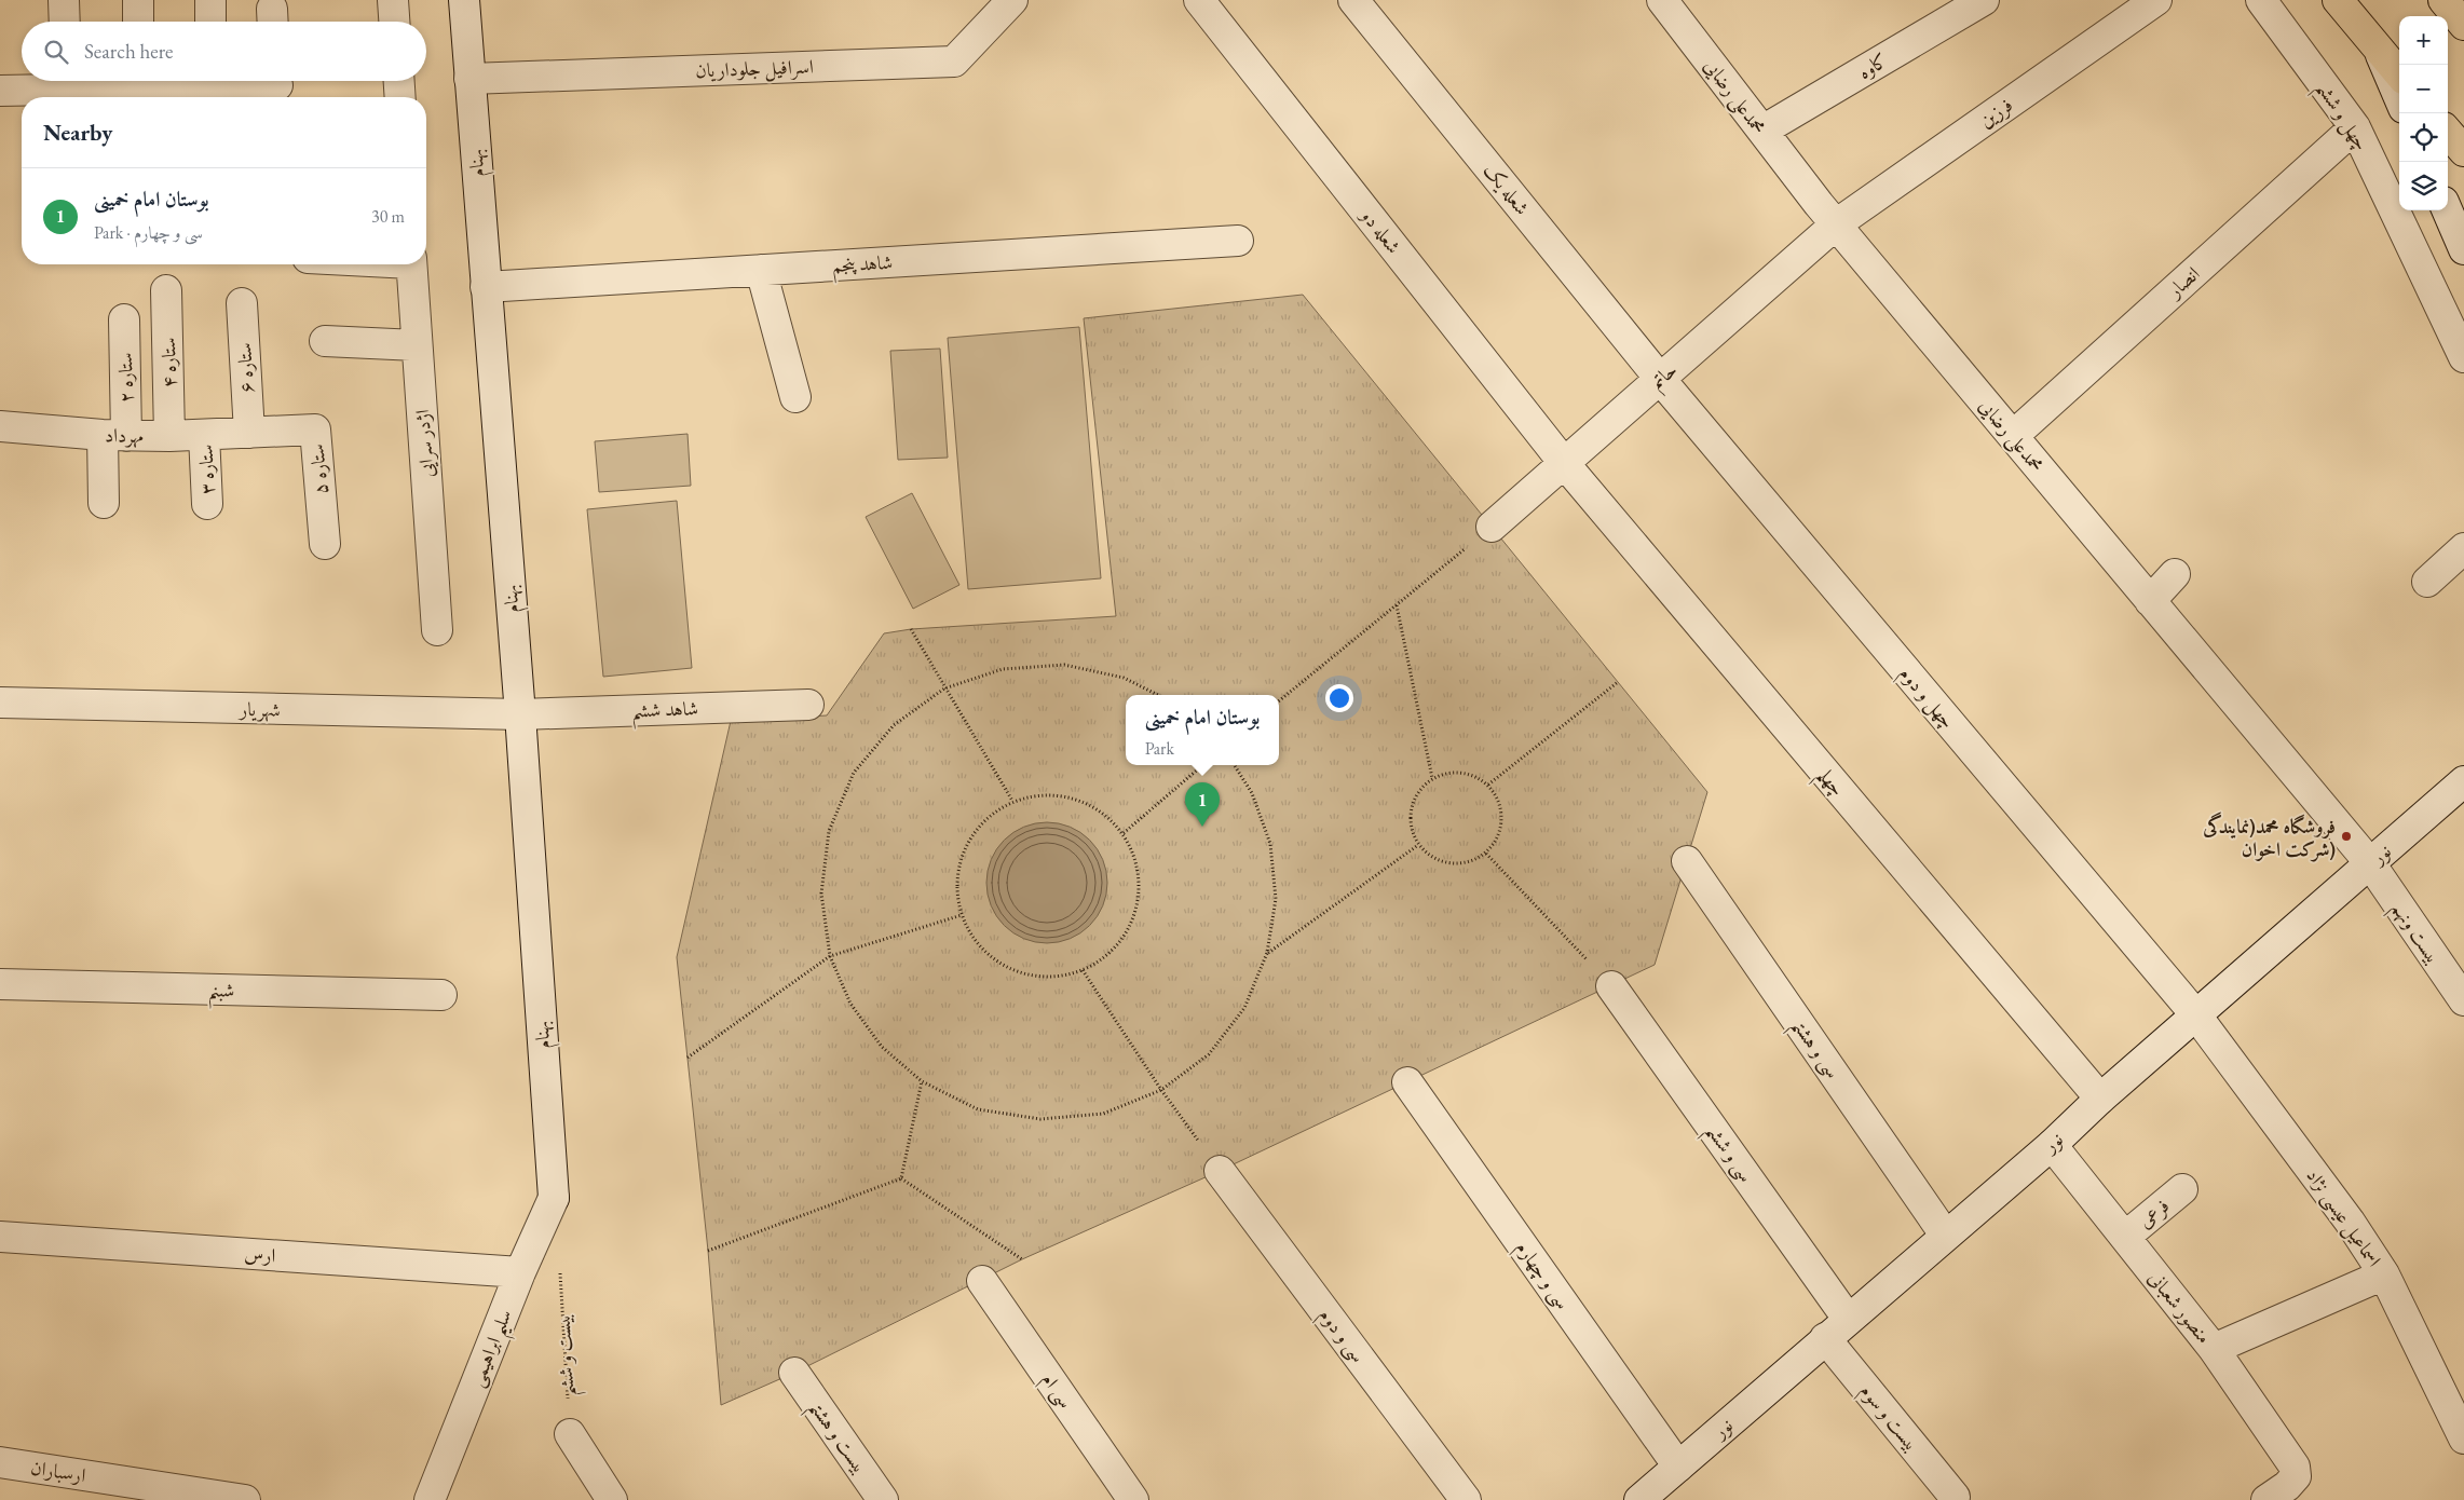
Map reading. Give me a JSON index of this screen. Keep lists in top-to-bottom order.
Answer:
{
  "streets": {
    "street": [
      "کاوه",
      "اسرافیل جلوداریان",
      "محمدعلی رضایی",
      "فرزین",
      "چهل و ششم",
      "بهنام",
      "شعله یک",
      "شعله دو",
      "شاهد پنجم",
      "انصار",
      "ستاره ۴",
      "ستاره ۶",
      "حاتم",
      "ستاره ۲",
      "مهرداد",
      "اژدر سرایی",
      "ستاره ۳",
      "ستاره ۵",
      "چهل و دوم",
      "شهریار",
      "شاهد ششم",
      "چهلم",
      "نور",
      "بیست ونهم",
      "شبنم",
      "سی و هشتم",
      "سی و ششم",
      "فرعی",
      "اسماعیل عیسی نژاد",
      "ارس",
      "سی و چهارم",
      "منصور شعبانی",
      "سی و دوم",
      "سلیم ابراهیمی",
      "سی ام",
      "بیست و سوم",
      "بیست و هشتم",
      "ارسباران"
    ],
    "path": ["بیست و ششم"]
  },
  "crossings": [
    ["کاوه", "محمدعلی رضایی"],
    ["اسرافیل جلوداریان", "بهنام"],
    ["محمدعلی رضایی", "فرزین"],
    ["محمدعلی رضایی", "انصار"],
    ["محمدعلی رضایی", "حاتم"],
    ["محمدعلی رضایی", "نور"],
    ["محمدعلی رضایی", "بیست ونهم"],
    ["فرزین", "حاتم"],
    ["چهل و ششم", "انصار"],
    ["بهنام", "شاهد پنجم"],
    ["بهنام", "شهریار"],
    ["بهنام", "شاهد ششم"],
    ["بهنام", "سلیم ابراهیمی"],
    ["شعله یک", "حاتم"],
    ["شعله یک", "چهل و دوم"],
    ["شعله دو", "حاتم"],
    ["شعله دو", "چهلم"],
    ["ستاره ۴", "مهرداد"],
    ["ستاره ۶", "مهرداد"],
    ["ستاره ۶", "ستاره ۵"],
    ["حاتم", "چهل و دوم"],
    ["حاتم", "چهلم"],
    ["ستاره ۲", "مهرداد"],
    ["مهرداد", "ستاره ۳"],
    ["مهرداد", "ستاره ۵"],
    ["چهل و دوم", "نور"],
    ["چهل و دوم", "اسماعیل عیسی نژاد"],
    ["شهریار", "شاهد ششم"],
    ["چهلم", "نور"],
    ["نور", "بیست ونهم"],
    ["نور", "سی و هشتم"],
    ["نور", "سی و ششم"],
    ["نور", "اسماعیل عیسی نژاد"],
    ["نور", "سی و چهارم"],
    ["نور", "منصور شعبانی"],
    ["نور", "بیست و سوم"],
    ["فرعی", "منصور شعبانی"],
    ["ارس", "سلیم ابراهیمی"]
  ],
  "places": ["فروشگاه محمد(نمایندگی شرکت اخوان)"],
  "page": {
    "map_buttons": ["+", "−"],
    "search": "Search here",
    "heading": "Nearby",
    "list": [
      {
        "mark": "1",
        "name": "بوستان امام خمینی",
        "note": "Park · سی و چهارم",
        "value": "30 m"
      }
    ],
    "popup": ["بوستان امام خمینی", "Park"],
    "pins": "1"
  }
}
